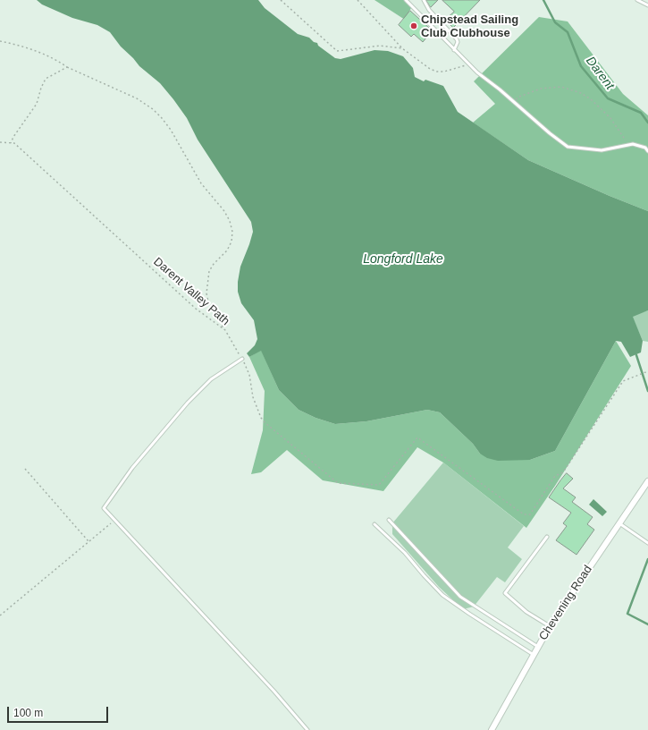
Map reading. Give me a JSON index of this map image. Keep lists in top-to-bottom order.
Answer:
{
  "streets": {
    "street": ["Chevening Road"],
    "path": ["Darent Valley Path"]
  },
  "water": ["Darent", "Longford Lake"],
  "places": ["Chipstead Sailing Club Clubhouse"],
  "scale_bar": "100 m"
}
